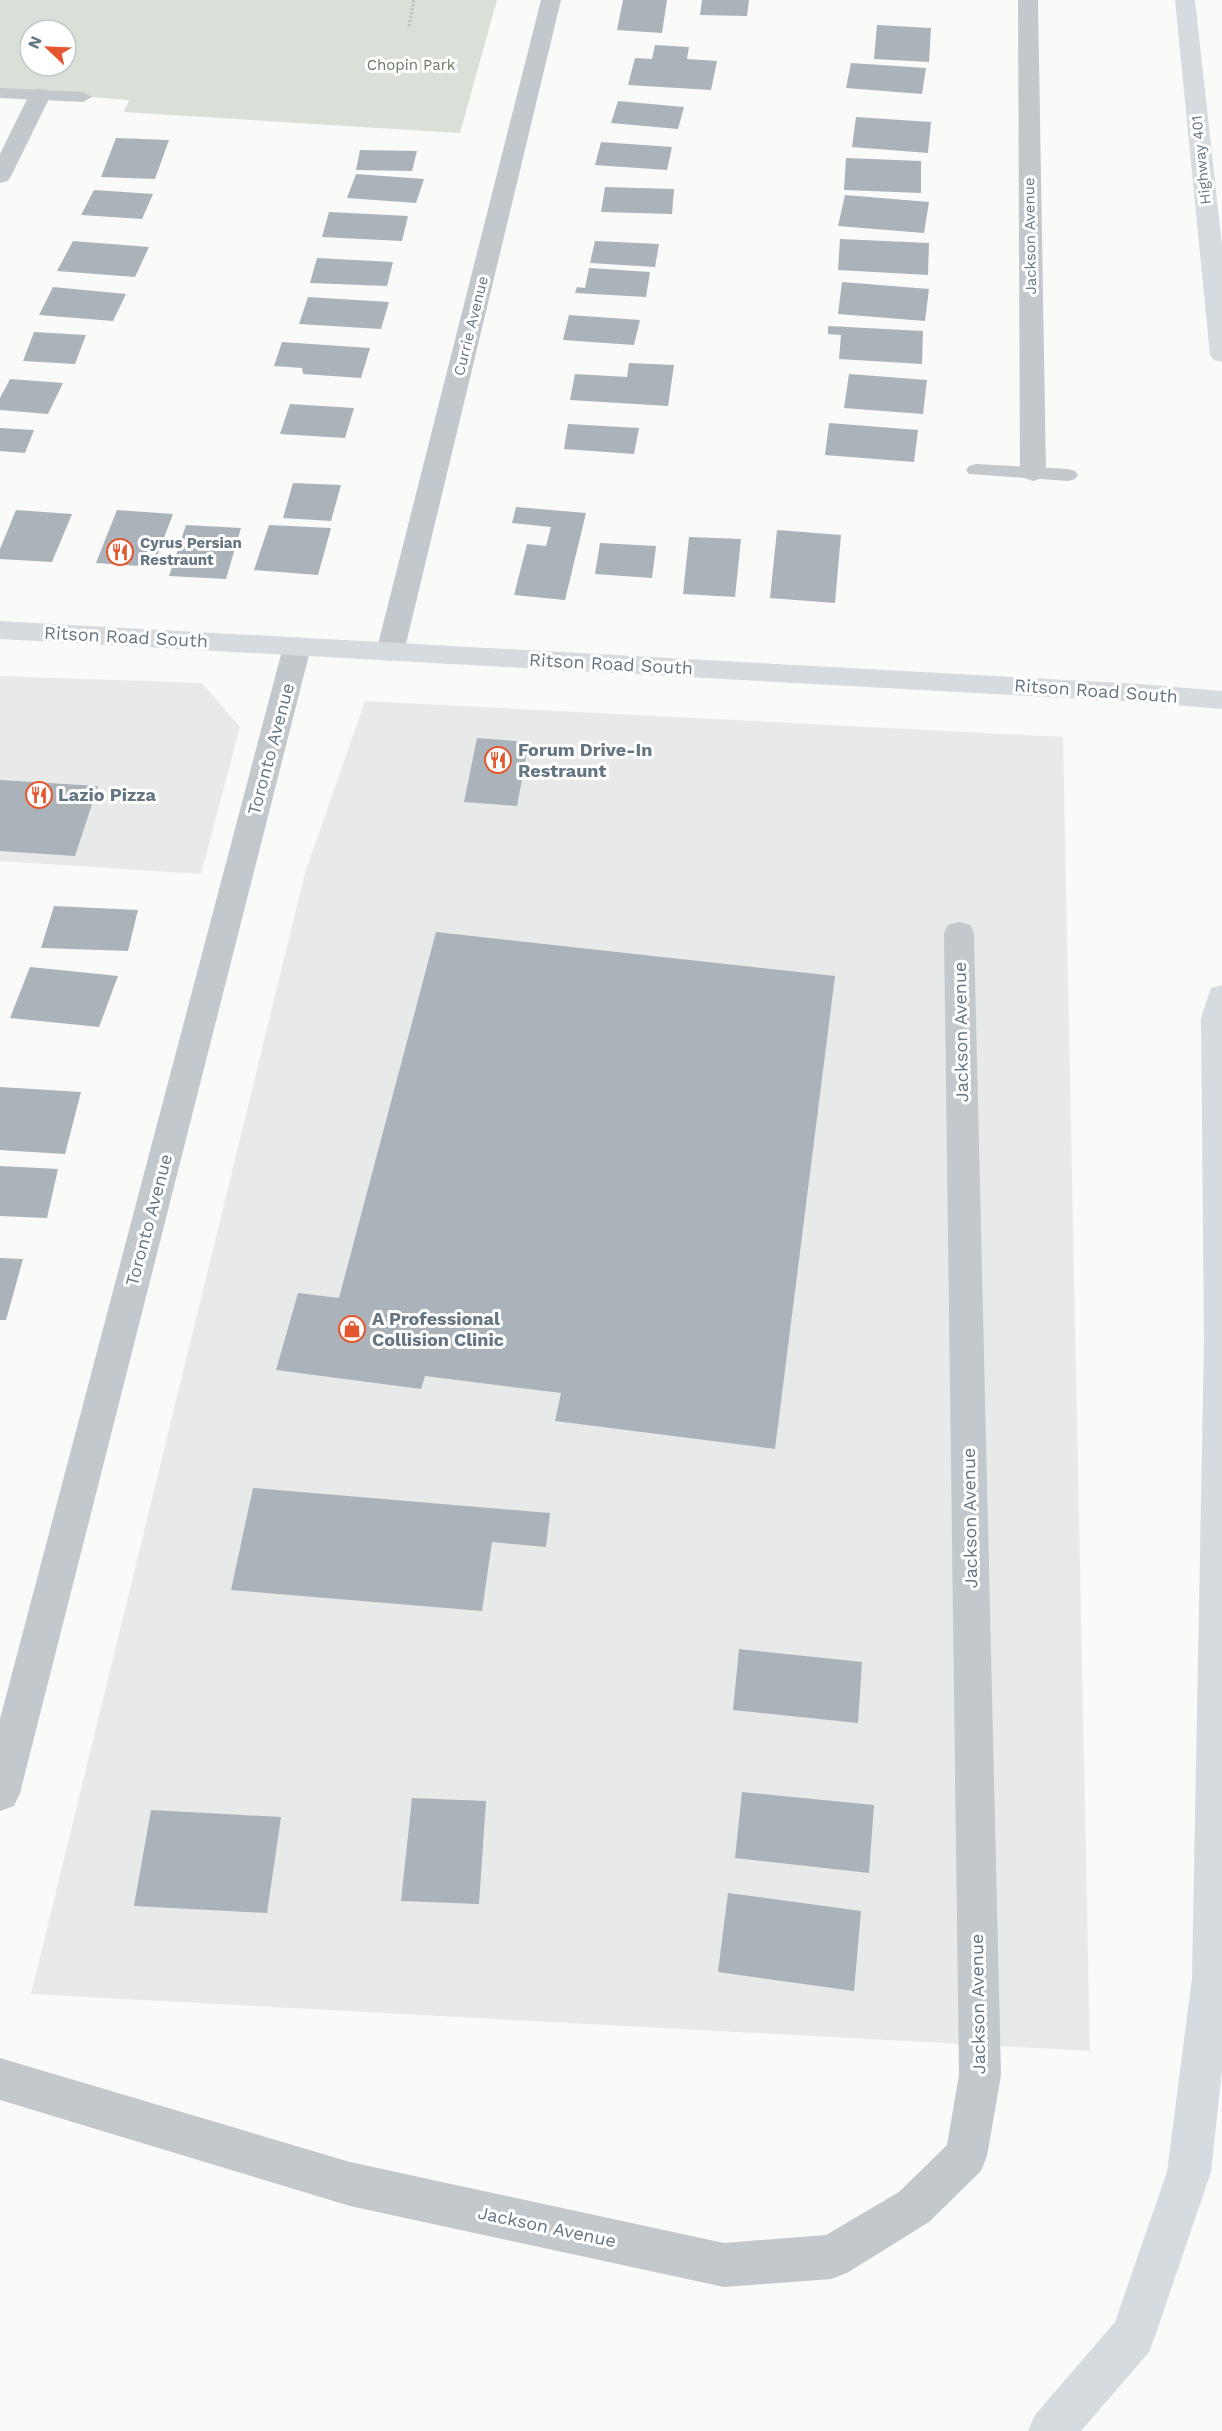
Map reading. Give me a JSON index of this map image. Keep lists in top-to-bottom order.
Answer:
{
  "streets": {
    "main road": ["Highway 401", "Ritson Road South"],
    "street": ["Jackson Avenue", "Currie Avenue", "Toronto Avenue"]
  },
  "crossings": [
    ["Currie Avenue", "Ritson Road South"],
    ["Ritson Road South", "Toronto Avenue"]
  ],
  "parks": ["Chopin Park"],
  "places": {
    "restaurant": ["Cyrus Persian Restraunt", "Forum Drive-In Restraunt", "Lazio Pizza"],
    "shop": ["A Professional Collision Clinic"]
  },
  "north": "top left"
}
